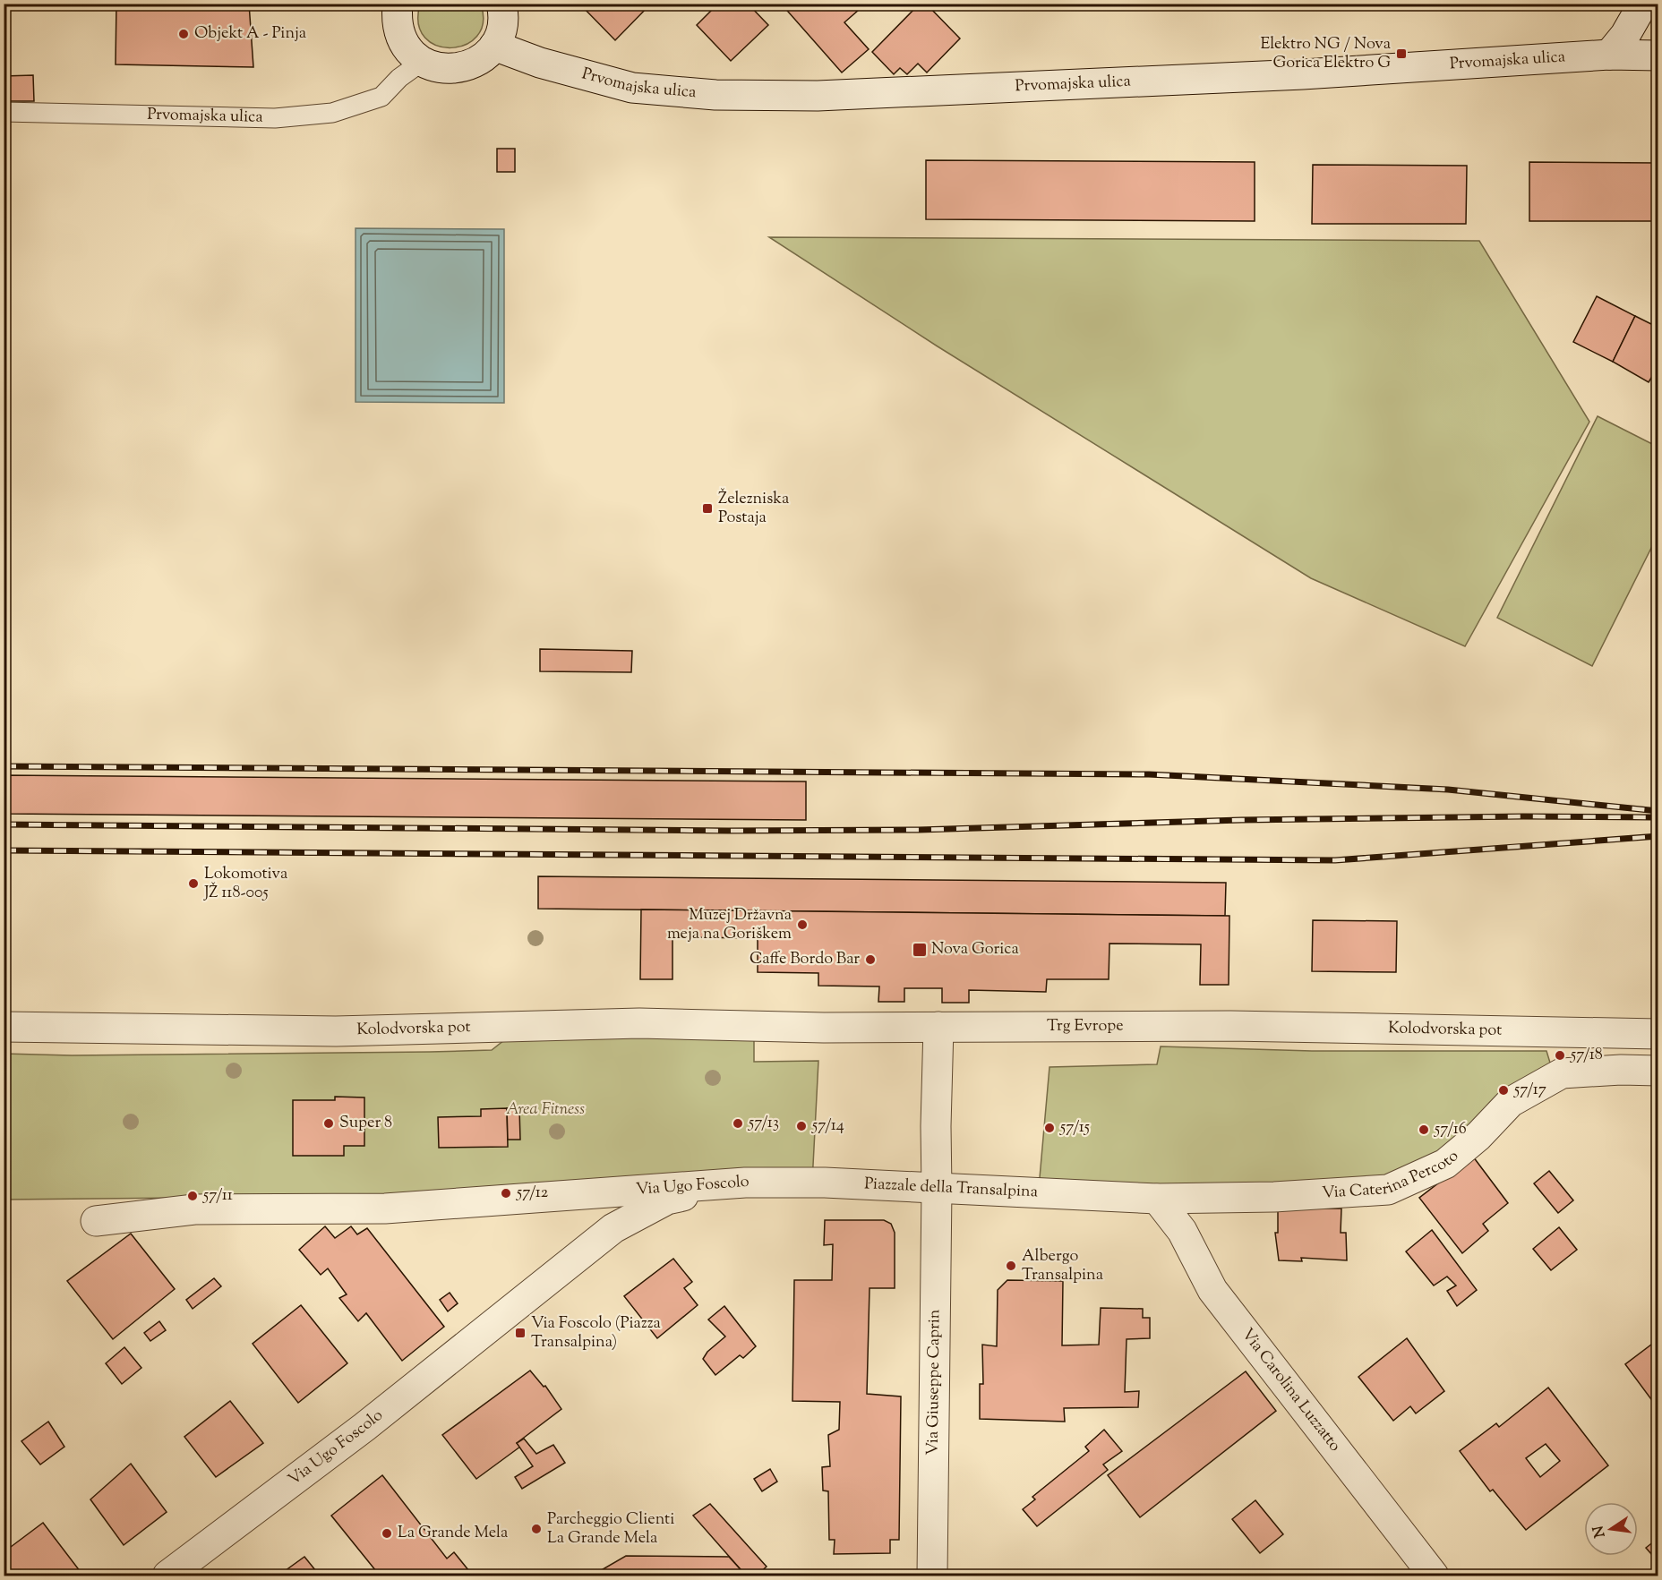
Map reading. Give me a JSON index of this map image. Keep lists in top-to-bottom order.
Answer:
{
  "streets": {
    "street": [
      "Prvomajska ulica",
      "Trg Evrope",
      "Kolodvorska pot",
      "Via Caterina Percoto",
      "Via Ugo Foscolo",
      "Piazzale della Transalpina",
      "Via Giuseppe Caprin",
      "Via Carolina Luzzatto"
    ]
  },
  "crossings": [
    ["Trg Evrope", "Kolodvorska pot"],
    ["Trg Evrope", "Via Giuseppe Caprin"],
    ["Via Caterina Percoto", "Piazzale della Transalpina"],
    ["Via Caterina Percoto", "Via Carolina Luzzatto"],
    ["Via Ugo Foscolo", "Piazzale della Transalpina"],
    ["Piazzale della Transalpina", "Via Giuseppe Caprin"],
    ["Piazzale della Transalpina", "Via Carolina Luzzatto"]
  ],
  "parks": ["Area Fitness"],
  "places": {
    "other": [
      "Objekt A - Pinja",
      "Lokomotiva JŽ 118-005",
      "Muzej Državna meja na Goriškem",
      "Caffe Bordo Bar",
      "57/18",
      "57/17",
      "Super 8",
      "57/13",
      "57/14",
      "57/15",
      "57/16",
      "57/12",
      "57/11",
      "Albergo Transalpina",
      "Parcheggio Clienti La Grande Mela",
      "La Grande Mela"
    ],
    "transit": [
      "Elektro NG / Nova Gorica Elektro G",
      "Železniska Postaja",
      "Nova Gorica",
      "Via Foscolo (Piazza Transalpina)"
    ]
  },
  "north": "left"
}
